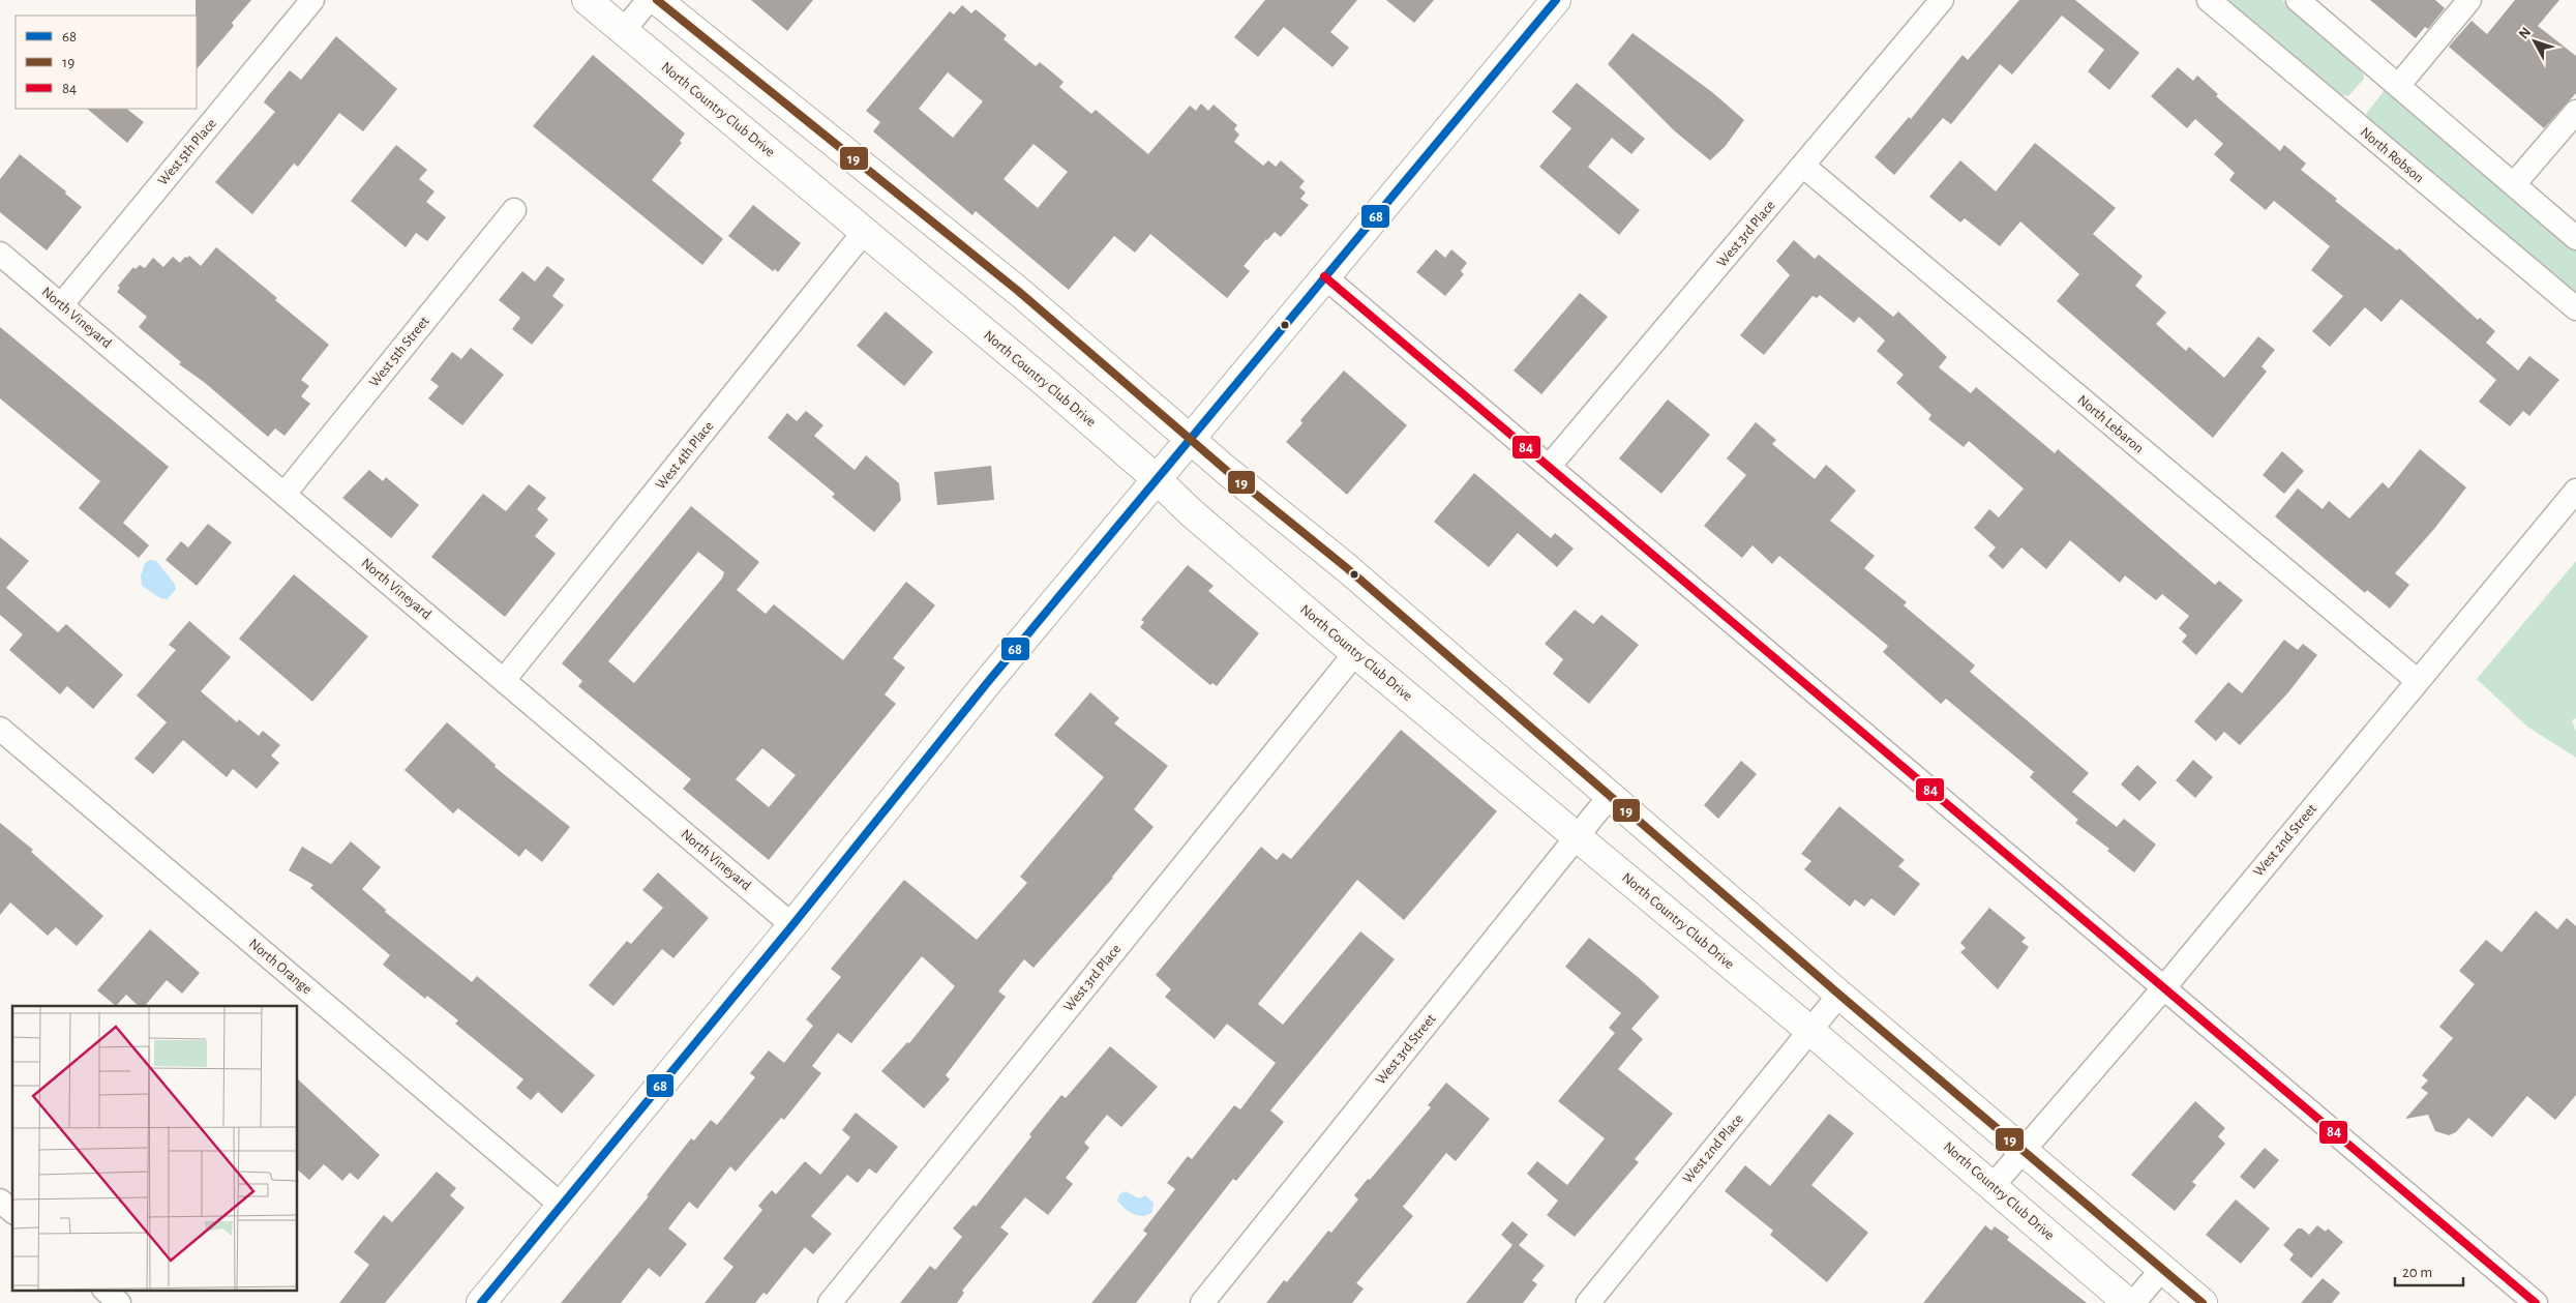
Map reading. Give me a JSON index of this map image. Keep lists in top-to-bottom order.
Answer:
{
  "streets": {
    "main road": ["North Country Club Drive"],
    "street": [
      "West 5th Place",
      "North Robson",
      "West 3rd Place",
      "North Vineyard",
      "West 5th Street",
      "North Lebaron",
      "West 4th Place",
      "West 2nd Street",
      "North Orange",
      "West 3rd Street",
      "West 2nd Place"
    ]
  },
  "crossings": [
    ["North Country Club Drive", "West 3rd Place"],
    ["North Country Club Drive", "West 4th Place"],
    ["North Country Club Drive", "West 2nd Street"],
    ["North Country Club Drive", "West 3rd Street"],
    ["North Country Club Drive", "West 2nd Place"],
    ["West 5th Place", "North Vineyard"],
    ["West 3rd Place", "North Lebaron"],
    ["North Vineyard", "West 5th Street"],
    ["North Vineyard", "West 4th Place"],
    ["North Lebaron", "West 2nd Street"]
  ],
  "lines": ["transit line 68", "transit line 19", "transit line 84"],
  "legend": ["68", "19", "84"],
  "scale_bar": "20 m",
  "north": "top left"
}
